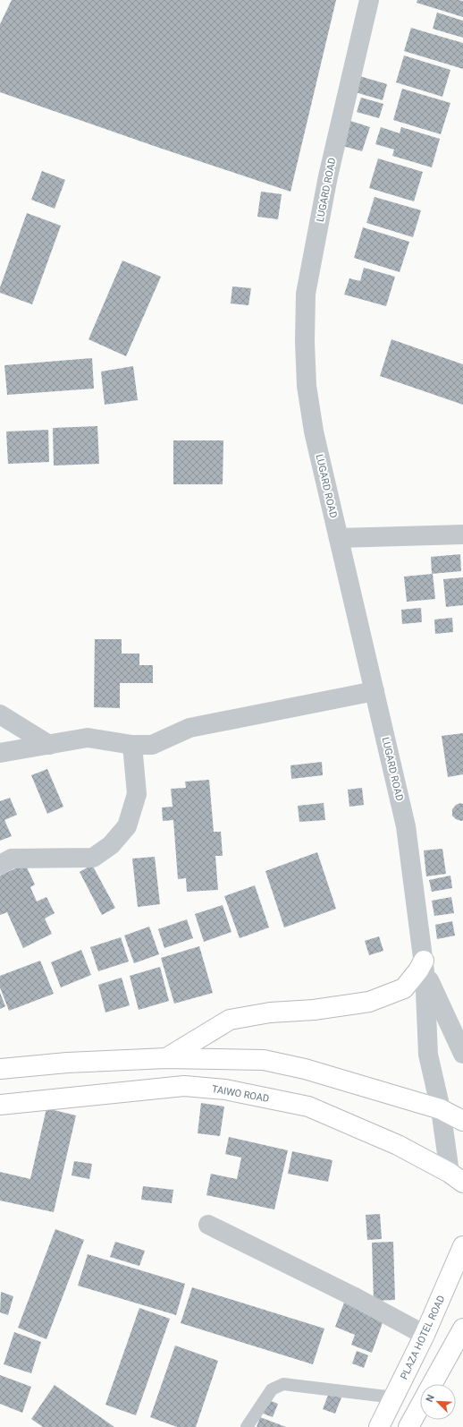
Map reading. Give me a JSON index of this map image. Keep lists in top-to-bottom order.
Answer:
{
  "streets": {
    "main road": ["TAIWO ROAD", "PLAZA HOTEL ROAD"],
    "street": ["LUGARD ROAD"]
  },
  "north": "top left"
}
